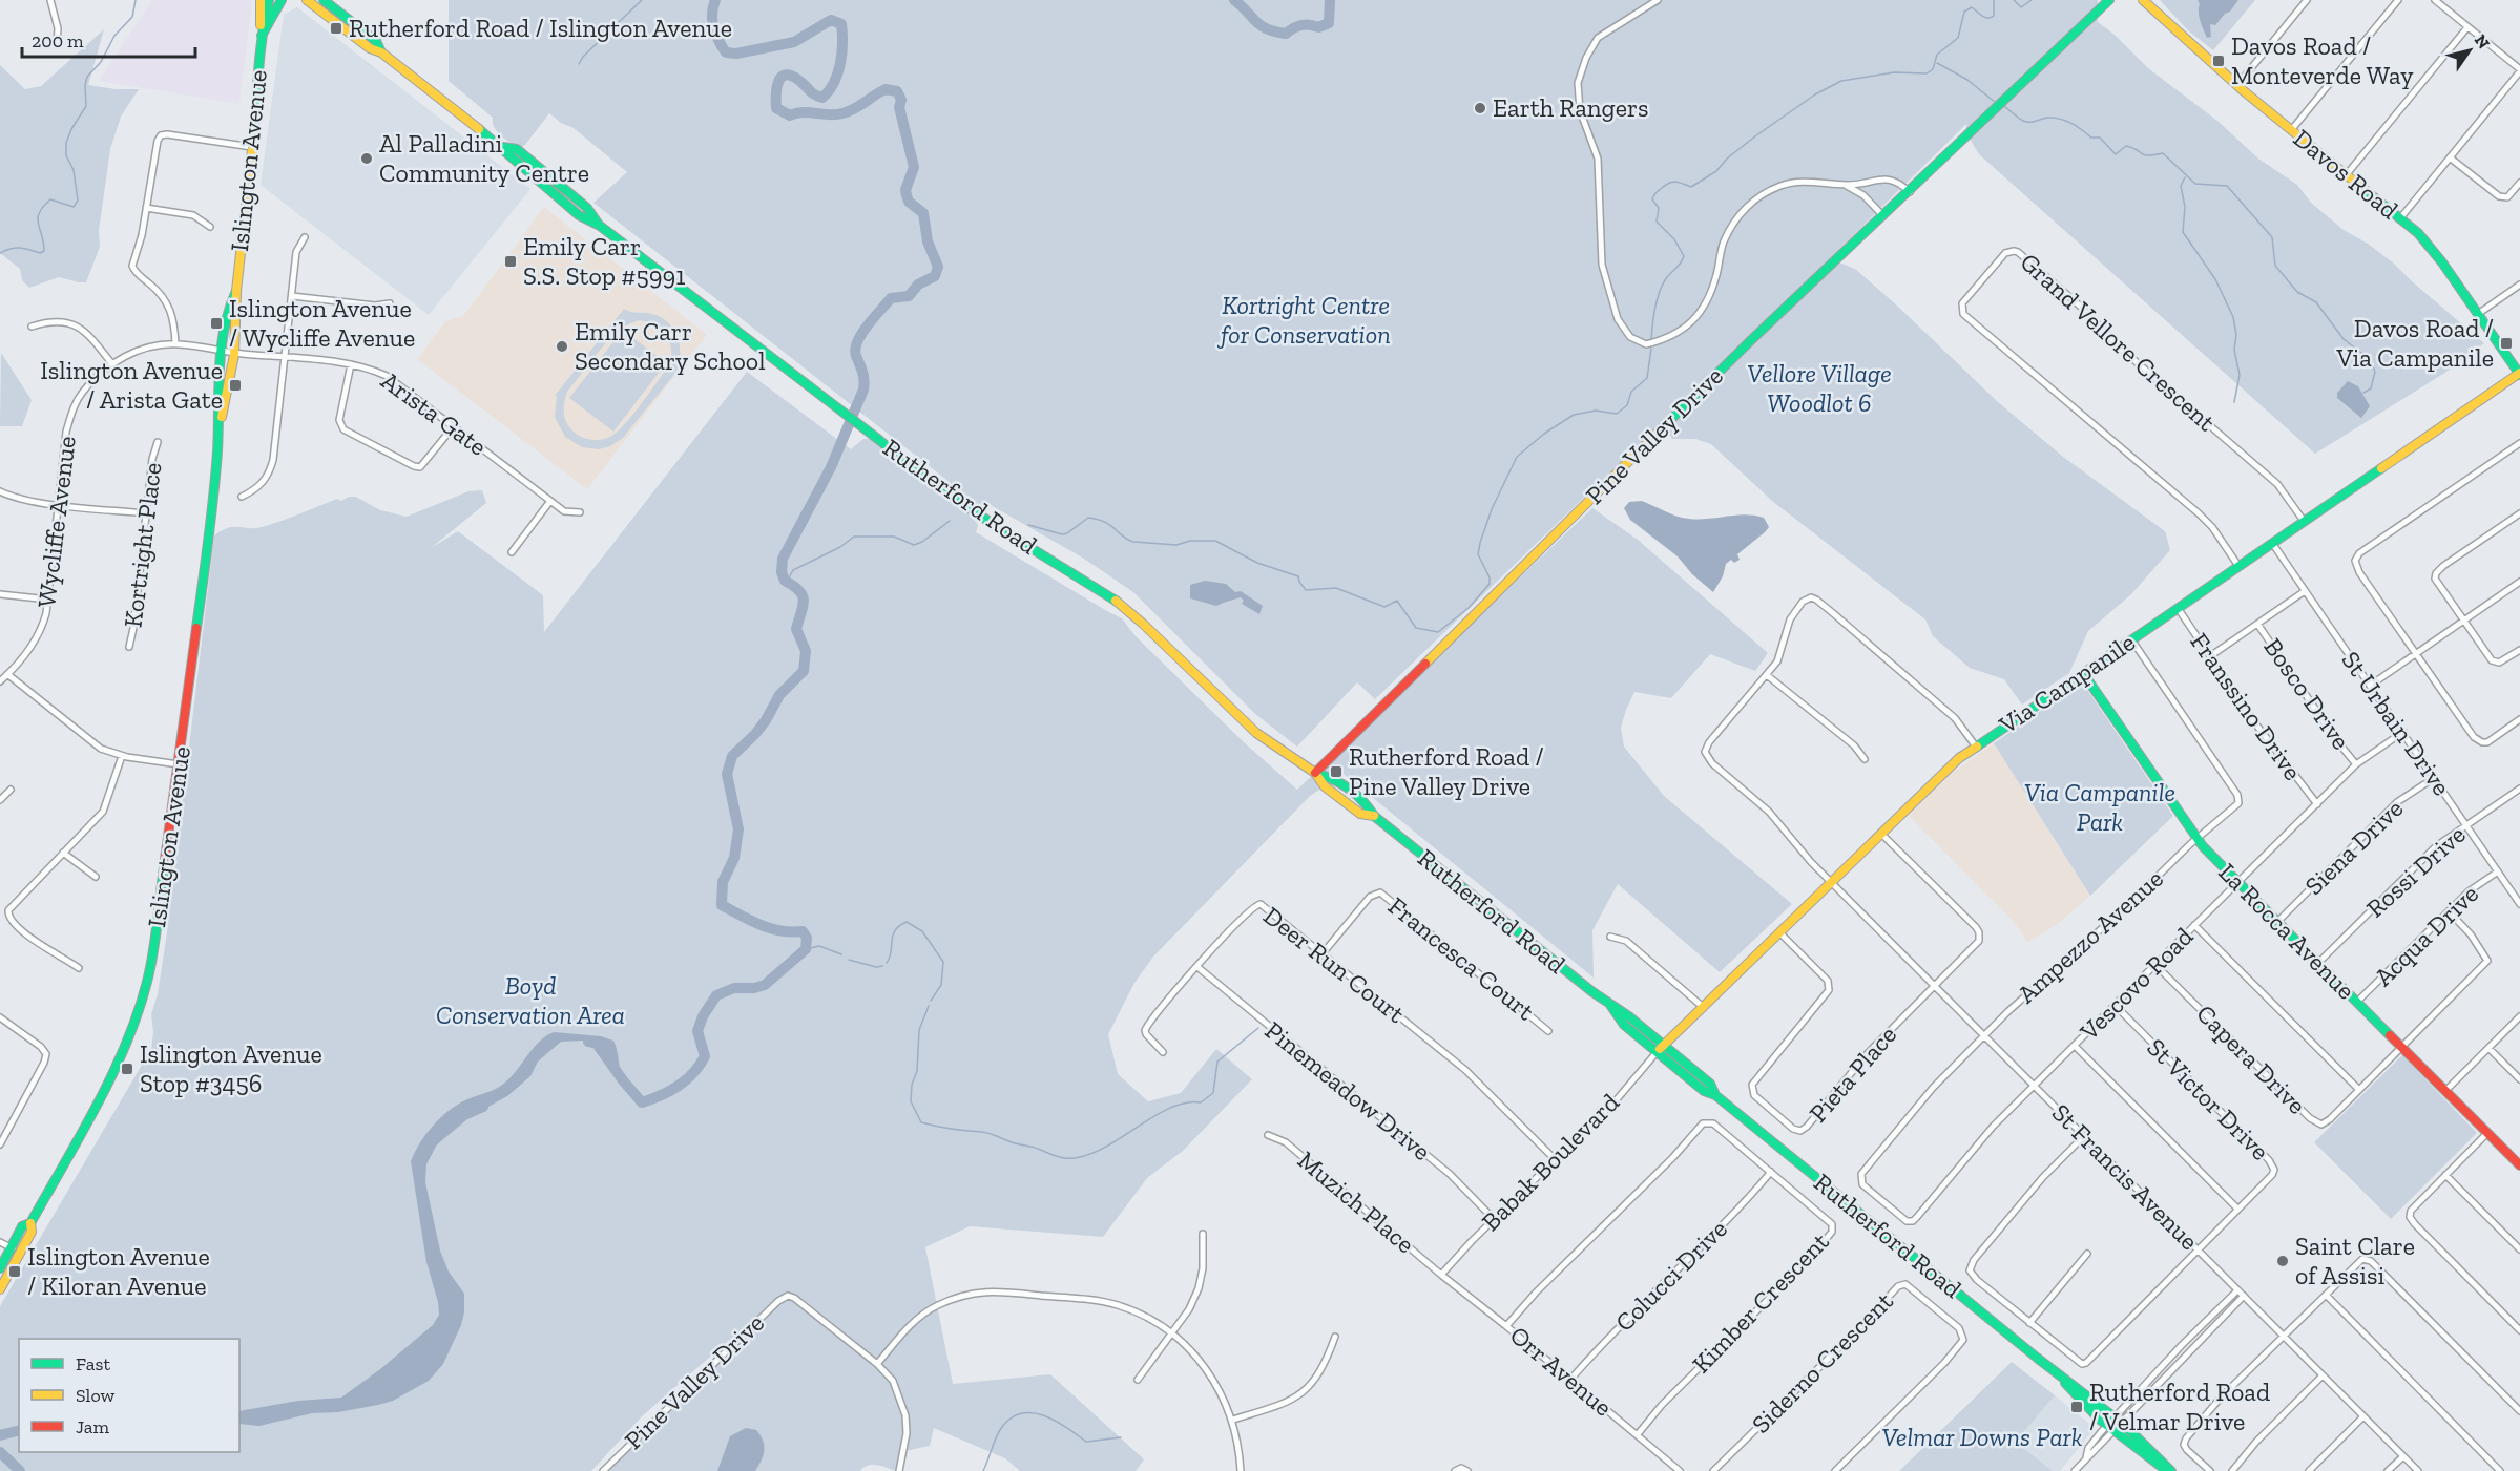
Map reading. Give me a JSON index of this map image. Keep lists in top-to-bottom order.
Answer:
{
  "streets": {
    "main road": [
      "Islington Avenue",
      "Davos Road",
      "Pine Valley Drive",
      "Rutherford Road",
      "Via Campanile",
      "La Rocca Avenue"
    ],
    "street": [
      "Grand Vellore Crescent",
      "Arista Gate",
      "Wycliffe Avenue",
      "Kortright Place",
      "Bosco Drive",
      "Franssino Drive",
      "St Urbain Drive",
      "Siena Drive",
      "Rossi Drive",
      "Acqua Drive",
      "Ampezzo Avenue",
      "Francesca Court",
      "Deer Run Court",
      "Vescovo Road",
      "Capera Drive",
      "Pieta Place",
      "Pinemeadow Drive",
      "St Victor Drive",
      "Babak Boulevard",
      "St Francis Avenue",
      "Muzich Place",
      "Colucci Drive",
      "Kimber Crescent",
      "Siderno Crescent",
      "Orr Avenue"
    ]
  },
  "crossings": [
    ["Islington Avenue", "Arista Gate"],
    ["Islington Avenue", "Wycliffe Avenue"],
    ["Davos Road", "Via Campanile"],
    ["Grand Vellore Crescent", "Via Campanile"],
    ["Arista Gate", "Wycliffe Avenue"],
    ["Pine Valley Drive", "Rutherford Road"],
    ["Rutherford Road", "Via Campanile"],
    ["Rutherford Road", "Babak Boulevard"],
    ["Via Campanile", "Franssino Drive"],
    ["Via Campanile", "St Urbain Drive"],
    ["Via Campanile", "La Rocca Avenue"],
    ["Via Campanile", "Ampezzo Avenue"],
    ["Via Campanile", "Pieta Place"],
    ["Via Campanile", "Babak Boulevard"],
    ["Via Campanile", "St Francis Avenue"],
    ["Bosco Drive", "Vescovo Road"],
    ["Franssino Drive", "Vescovo Road"],
    ["St Urbain Drive", "Siena Drive"],
    ["St Urbain Drive", "Rossi Drive"],
    ["St Urbain Drive", "Acqua Drive"],
    ["St Urbain Drive", "Vescovo Road"],
    ["Siena Drive", "La Rocca Avenue"],
    ["Rossi Drive", "La Rocca Avenue"],
    ["La Rocca Avenue", "Acqua Drive"],
    ["La Rocca Avenue", "Ampezzo Avenue"],
    ["La Rocca Avenue", "Vescovo Road"],
    ["La Rocca Avenue", "Capera Drive"],
    ["Acqua Drive", "Capera Drive"],
    ["Ampezzo Avenue", "Vescovo Road"],
    ["Ampezzo Avenue", "St Francis Avenue"],
    ["Francesca Court", "Deer Run Court"],
    ["Deer Run Court", "Pinemeadow Drive"],
    ["Deer Run Court", "Babak Boulevard"],
    ["Vescovo Road", "Capera Drive"],
    ["Vescovo Road", "St Victor Drive"],
    ["Vescovo Road", "St Francis Avenue"],
    ["Pieta Place", "St Francis Avenue"],
    ["Pinemeadow Drive", "Babak Boulevard"],
    ["St Victor Drive", "St Francis Avenue"],
    ["Babak Boulevard", "Muzich Place"],
    ["Babak Boulevard", "Orr Avenue"],
    ["Muzich Place", "Orr Avenue"],
    ["Colucci Drive", "Kimber Crescent"],
    ["Colucci Drive", "Orr Avenue"],
    ["Kimber Crescent", "Orr Avenue"]
  ],
  "parks": [
    "Kortright Centre for Conservation",
    "Vellore Village Woodlot 6",
    "Via Campanile Park",
    "Boyd Conservation Area",
    "Velmar Downs Park"
  ],
  "places": {
    "transit": [
      "Rutherford Road / Islington Avenue",
      "Davos Road / Monteverde Way",
      "Emily Carr S.S. Stop #5991",
      "Islington Avenue / Wycliffe Avenue",
      "Davos Road / Via Campanile",
      "Islington Avenue / Arista Gate",
      "Rutherford Road / Pine Valley Drive",
      "Islington Avenue Stop #3456",
      "Islington Avenue / Kiloran Avenue",
      "Rutherford Road / Velmar Drive"
    ],
    "other": [
      "Earth Rangers",
      "Al Palladini Community Centre",
      "Emily Carr Secondary School",
      "Saint Clare of Assisi"
    ]
  },
  "legend": ["Fast", "Slow", "Jam"],
  "scale_bar": "200 m",
  "north": "top right"
}
